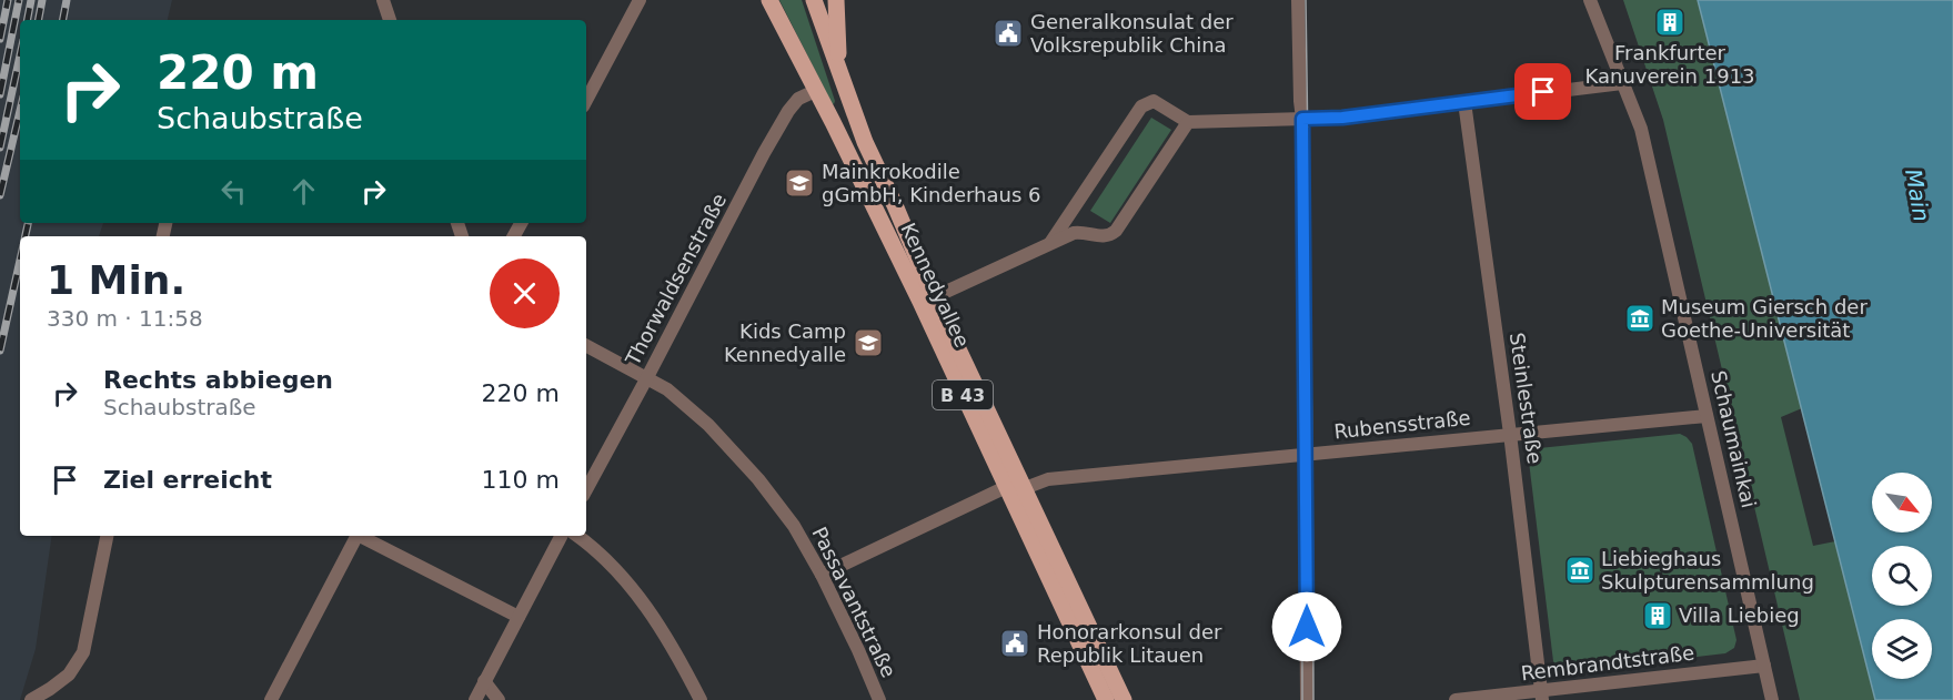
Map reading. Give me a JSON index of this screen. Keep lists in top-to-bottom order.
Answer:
{
  "streets": {
    "main road": ["Kennedyallee", "B 43"],
    "street": [
      "Thorwaldsenstraße",
      "Steinlestraße",
      "Rubensstraße",
      "Schaumainkai",
      "Passavantstraße",
      "Rembrandtstraße"
    ]
  },
  "crossings": [
    ["Thorwaldsenstraße", "Kennedyallee"],
    ["Thorwaldsenstraße", "Passavantstraße"],
    ["Kennedyallee", "Rubensstraße"],
    ["Steinlestraße", "Rubensstraße"],
    ["Steinlestraße", "Rembrandtstraße"],
    ["Rubensstraße", "Schaumainkai"],
    ["Schaumainkai", "Rembrandtstraße"]
  ],
  "water": ["Main"],
  "places": {
    "building": ["Frankfurter Kanuverein 1913", "Villa Liebieg"],
    "public building": ["Generalkonsulat der Volksrepublik China", "Honorarkonsul der Republik Litauen"],
    "school or university": ["Mainkrokodile gGmbH, Kinderhaus 6", "Kids Camp Kennedyalle"],
    "museum": ["Museum Giersch der Goethe-Universität", "Liebieghaus Skulpturensammlung"]
  },
  "north": "bottom right",
  "page": {
    "turn": ["220 m", "Schaubstraße"],
    "heading": ["1 Min.", "330 m · 11:58"],
    "list": [
      {
        "name": "Rechts abbiegen",
        "note": "Schaubstraße",
        "value": "220 m"
      },
      {
        "name": "Ziel erreicht",
        "value": "110 m"
      }
    ]
  }
}
